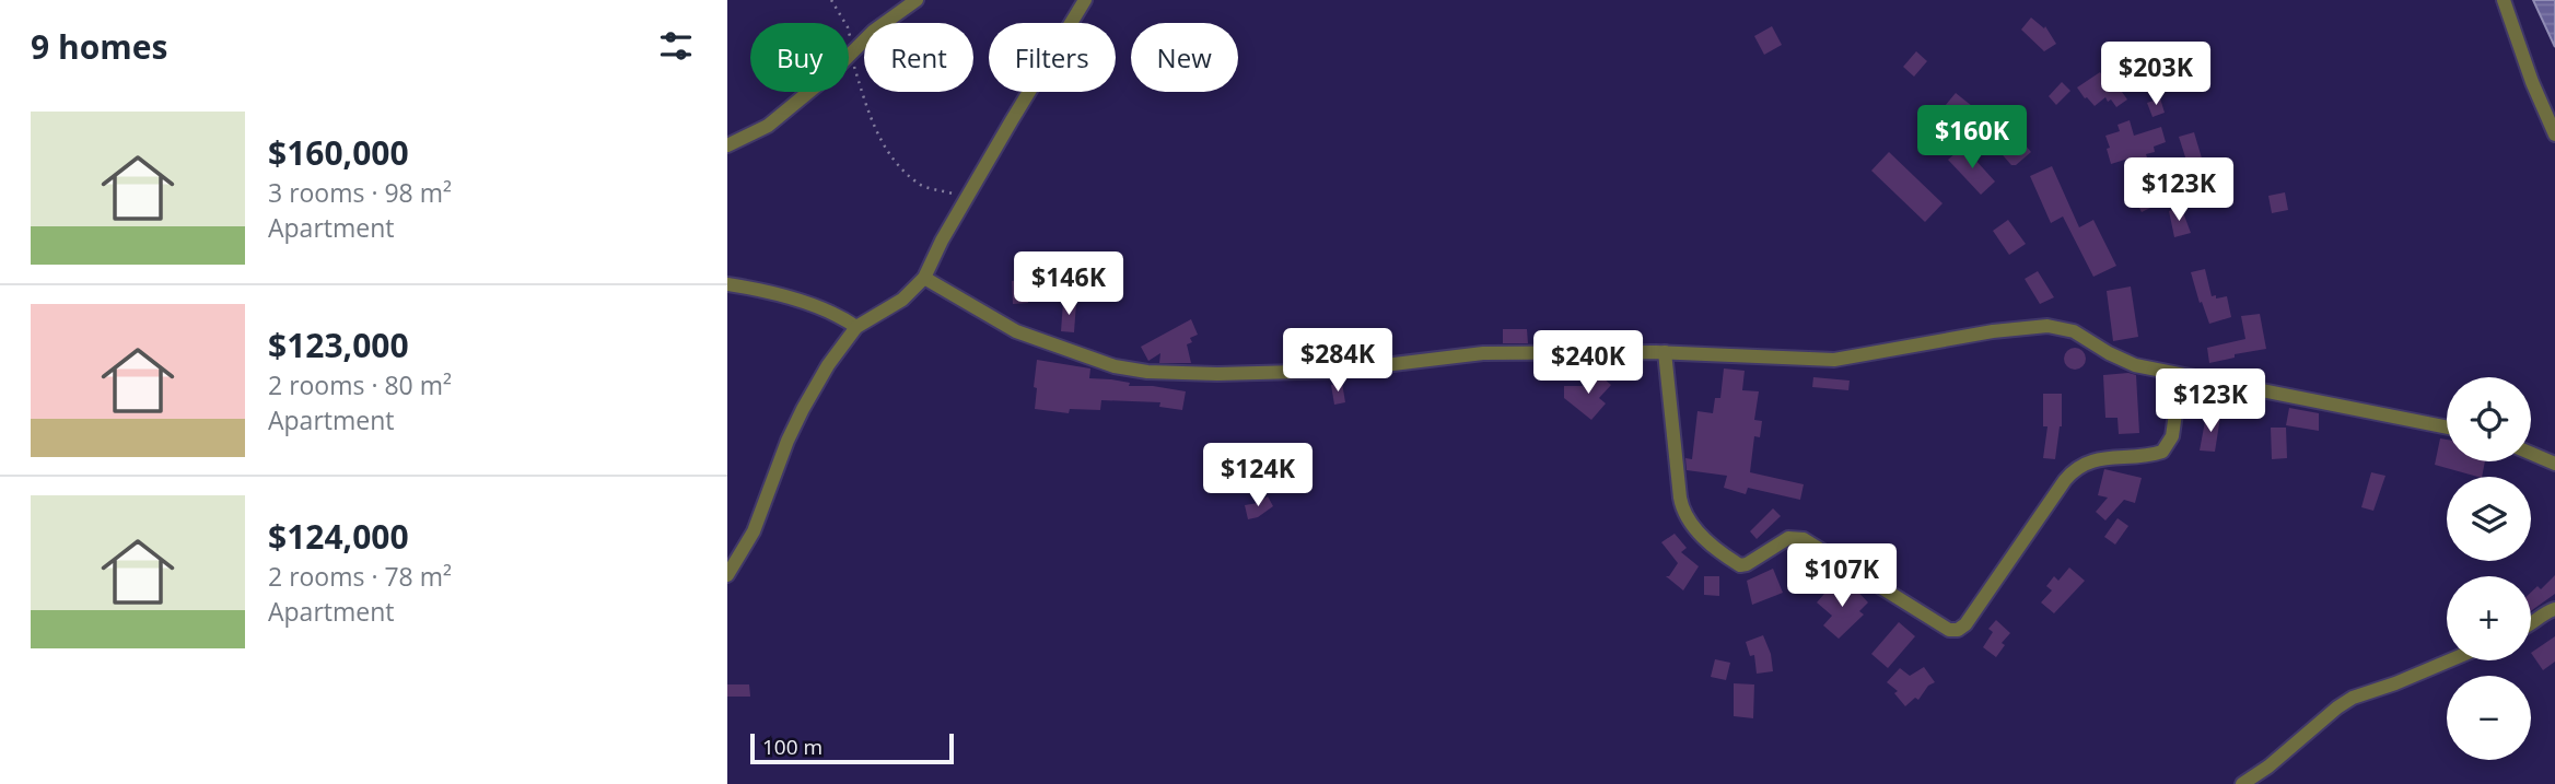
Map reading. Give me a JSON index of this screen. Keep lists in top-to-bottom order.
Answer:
{
  "scale_bar": "100 m",
  "page": {
    "heading": "9 homes",
    "chip": [
      "Buy",
      "Rent",
      "Filters",
      "New"
    ],
    "price": [
      "$203K",
      "$160K",
      "$123K",
      "$146K",
      "$284K",
      "$240K",
      "$123K",
      "$124K",
      "$107K"
    ],
    "list": [
      {
        "name": "$160,000",
        "note": "3 rooms · 98 m² · Apartment"
      },
      {
        "name": "$123,000",
        "note": "2 rooms · 80 m² · Apartment"
      },
      {
        "name": "$124,000",
        "note": "2 rooms · 78 m² · Apartment"
      }
    ],
    "map_buttons": ["+", "−"],
    "scale": "100 m"
  }
}
